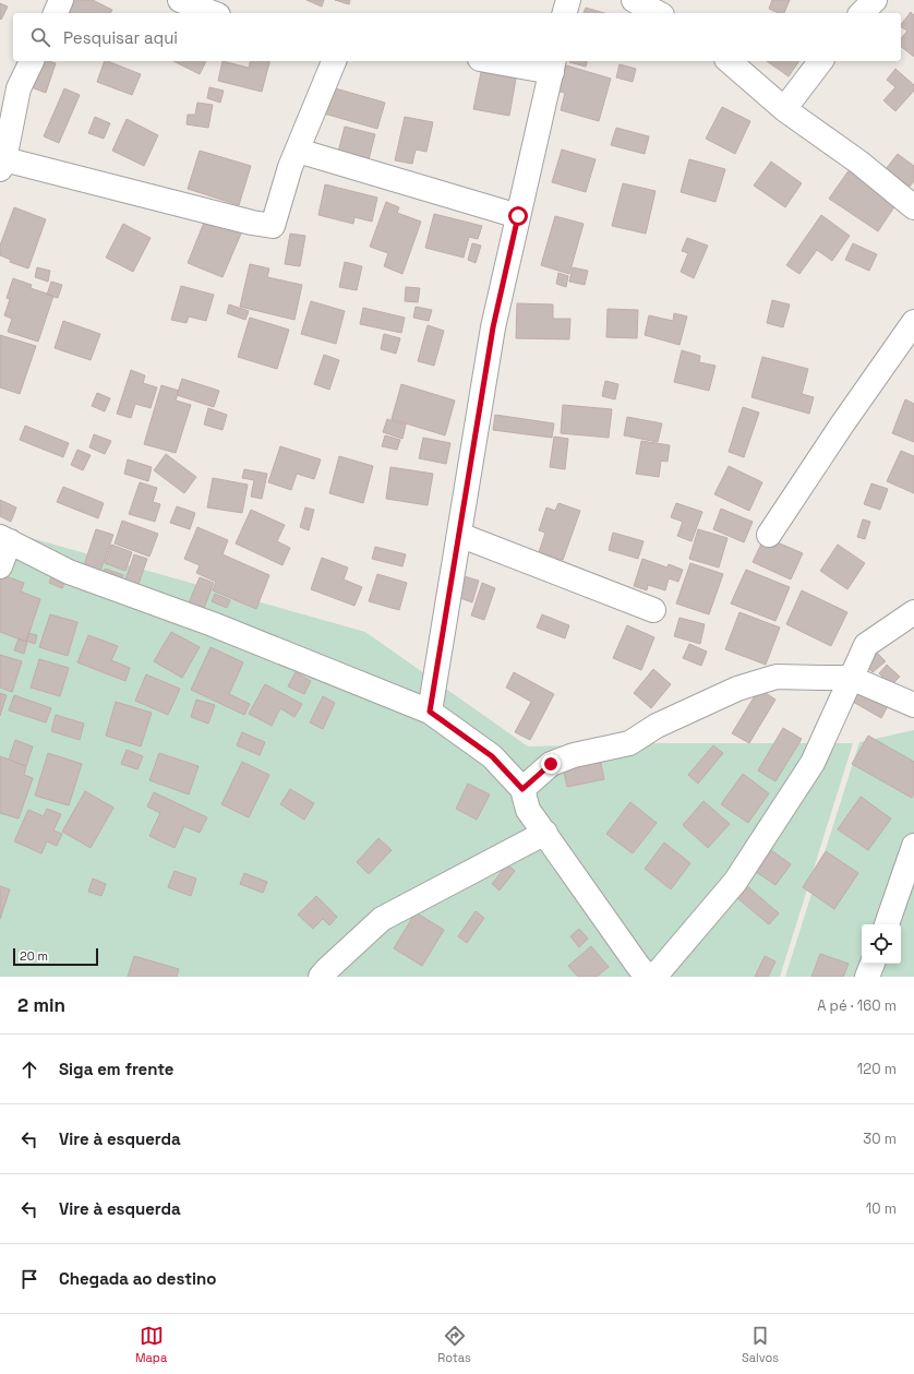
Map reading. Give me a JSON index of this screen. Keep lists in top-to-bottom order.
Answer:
{
  "scale_bar": "20 m",
  "page": {
    "search": "Pesquisar aqui",
    "scale": "20 m",
    "heading": ["2 min", "A pé · 160 m"],
    "list": [
      ["Siga em frente", "120 m"],
      ["Vire à esquerda", "30 m"],
      ["Vire à esquerda", "10 m"],
      "Chegada ao destino"
    ],
    "nav": ["Mapa", "Rotas", "Salvos"]
  }
}
